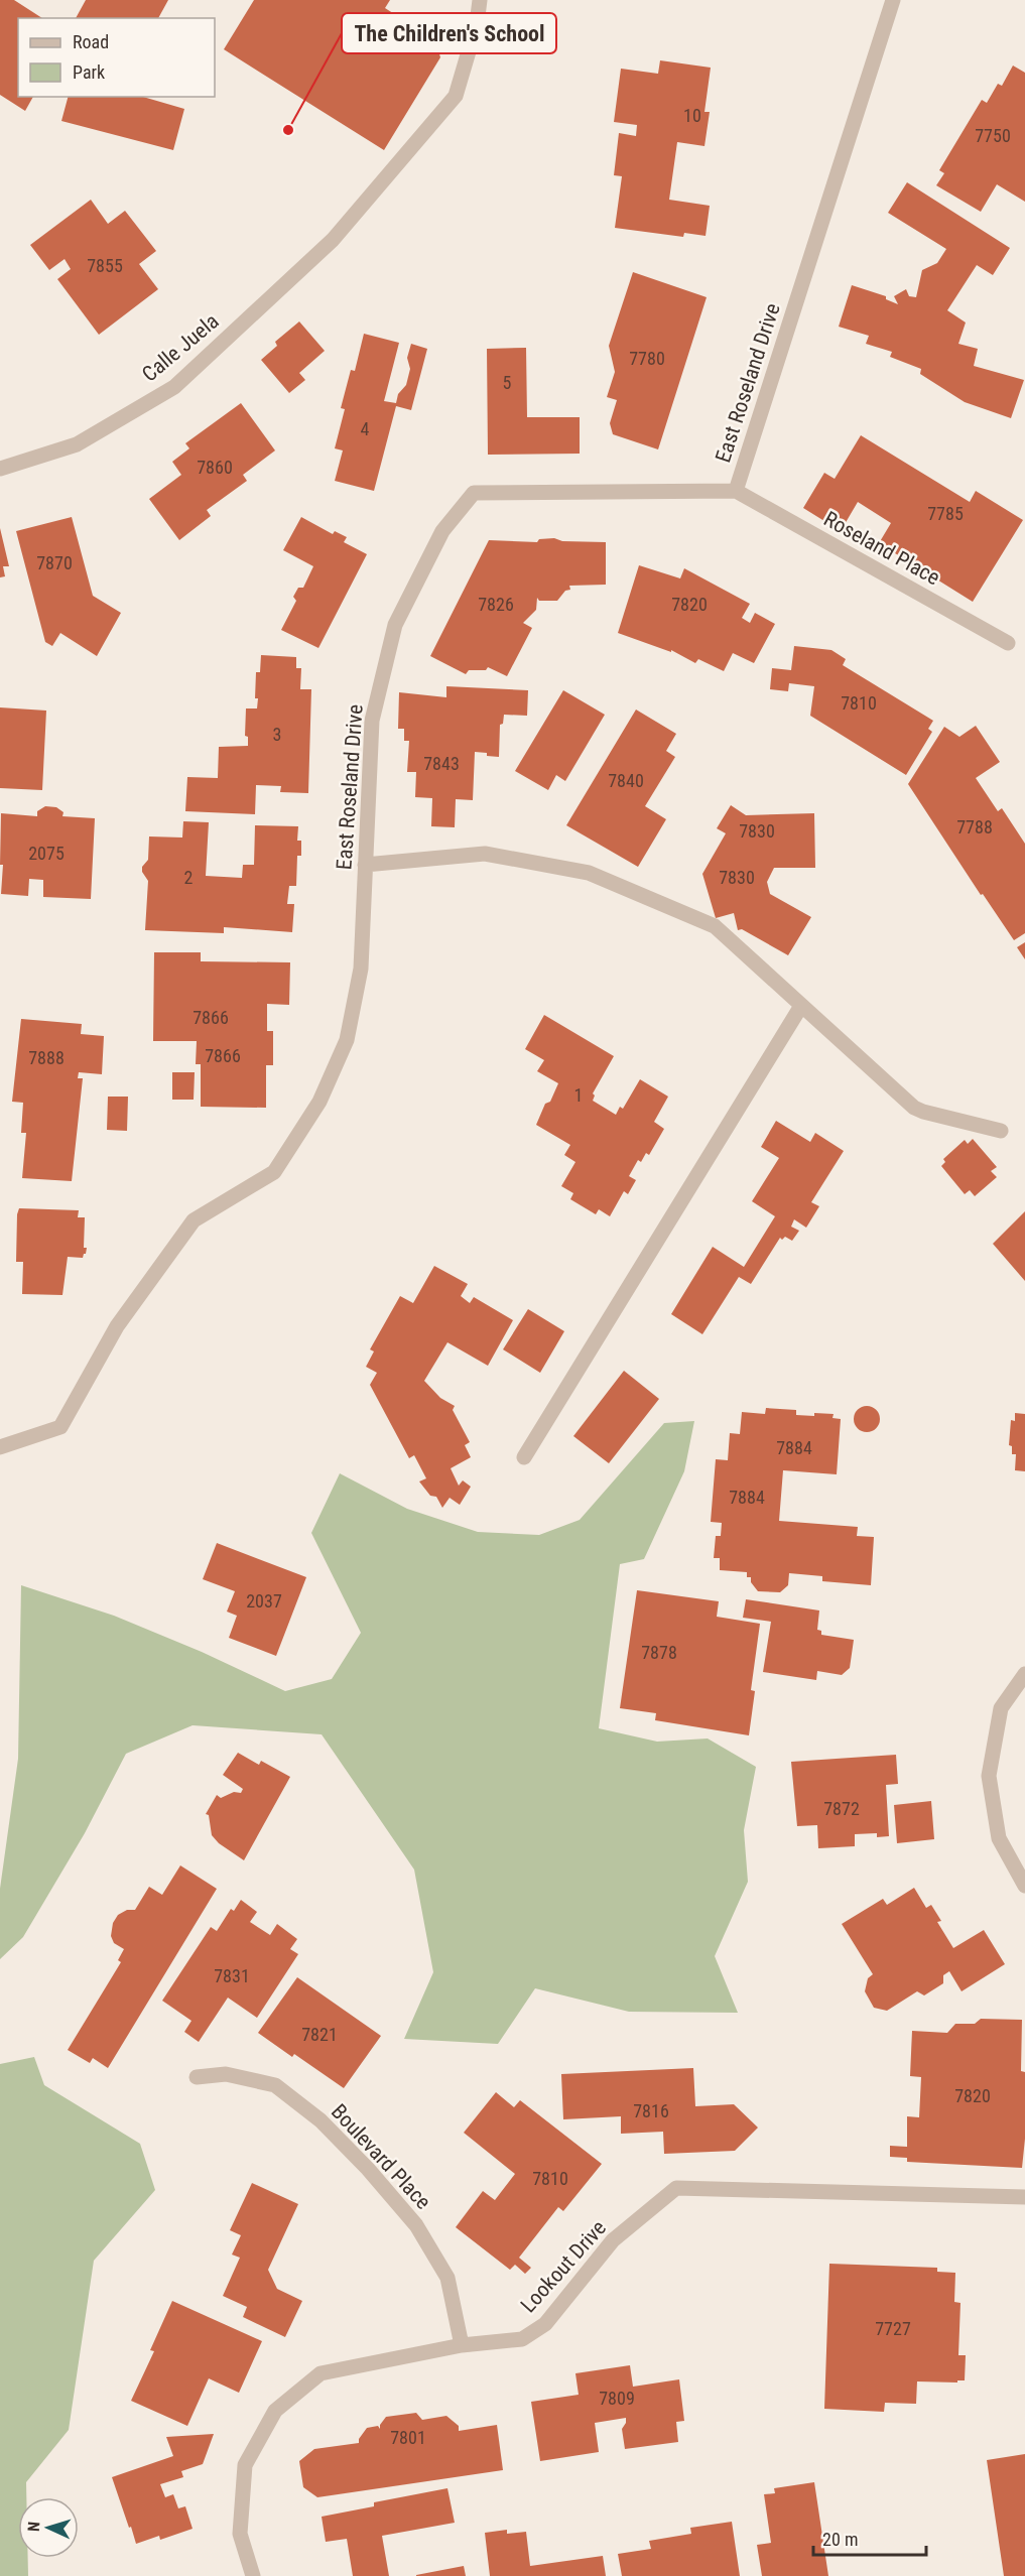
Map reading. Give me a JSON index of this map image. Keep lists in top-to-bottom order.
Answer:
{
  "streets": {
    "street": [
      "Calle Juela",
      "East Roseland Drive",
      "Roseland Place",
      "Boulevard Place",
      "Lookout Drive"
    ]
  },
  "crossings": [
    ["East Roseland Drive", "Roseland Place"],
    ["Boulevard Place", "Lookout Drive"]
  ],
  "places": ["The Children's School"],
  "house_numbers": [
    "10",
    "7750",
    "7855",
    "7780",
    "5",
    "4",
    "7860",
    "7785",
    "7870",
    "7826",
    "7820",
    "7810",
    "3",
    "7843",
    "7840",
    "7788",
    "7830",
    "2075",
    "2",
    "7830",
    "7866",
    "7866",
    "7888",
    "1",
    "7884",
    "7884",
    "2037",
    "7878",
    "7872",
    "7831",
    "7821",
    "7820",
    "7816",
    "7810",
    "7727",
    "7809",
    "7801"
  ],
  "legend": ["Road", "Park"],
  "scale_bar": "20 m",
  "north": "left"
}
